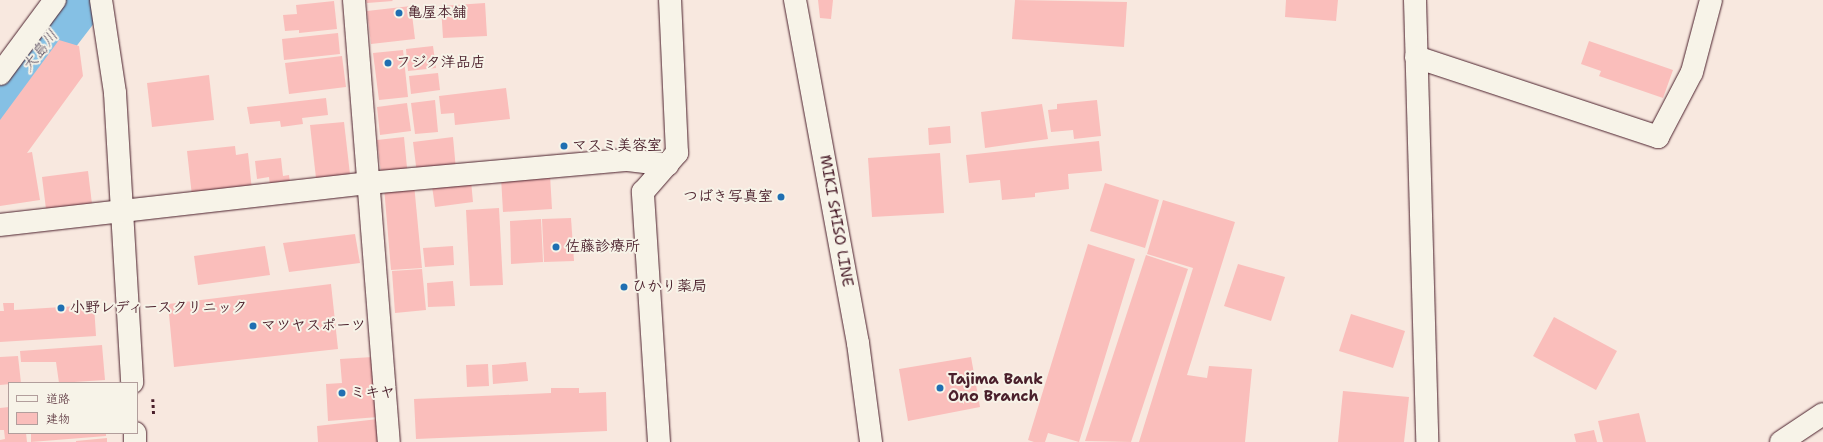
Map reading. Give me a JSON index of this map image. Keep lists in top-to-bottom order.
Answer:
{
  "streets": {
    "street": ["MIKI SHISO LINE"]
  },
  "water": ["大島川"],
  "places": [
    "亀屋本舗",
    "フジタ洋品店",
    "マスミ美容室",
    "つばき写真室",
    "佐藤診療所",
    "ひかり薬局",
    "小野レディースクリニック",
    "マツヤスポーツ",
    "Tajima Bank Ono Branch",
    "ミキヤ"
  ],
  "legend": ["道路", "建物"]
}
